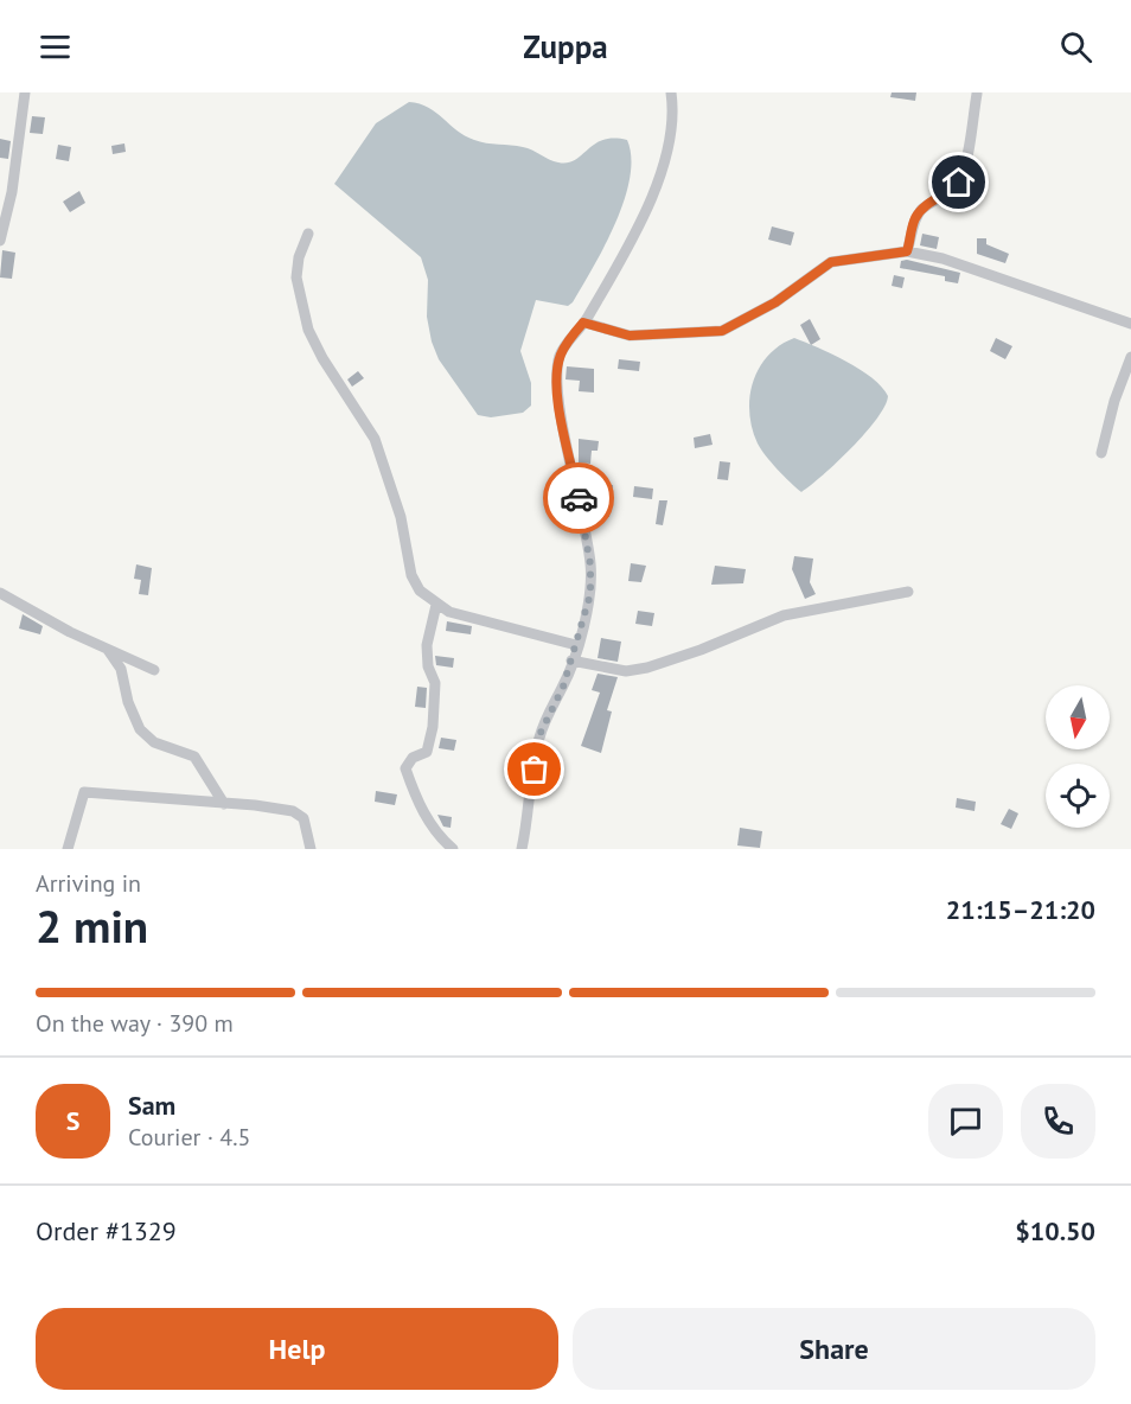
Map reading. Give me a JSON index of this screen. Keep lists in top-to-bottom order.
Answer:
{
  "north": "bottom",
  "page": {
    "header": "Zuppa",
    "heading": ["2 min", "Arriving in", "21:15–21:20"],
    "panel": [
      "Sam",
      "Courier · 4.5",
      "Order #1329",
      "$10.50"
    ],
    "bar": "On the way · 390 m",
    "round": "S",
    "buttons": ["Help", "Share"]
  }
}
